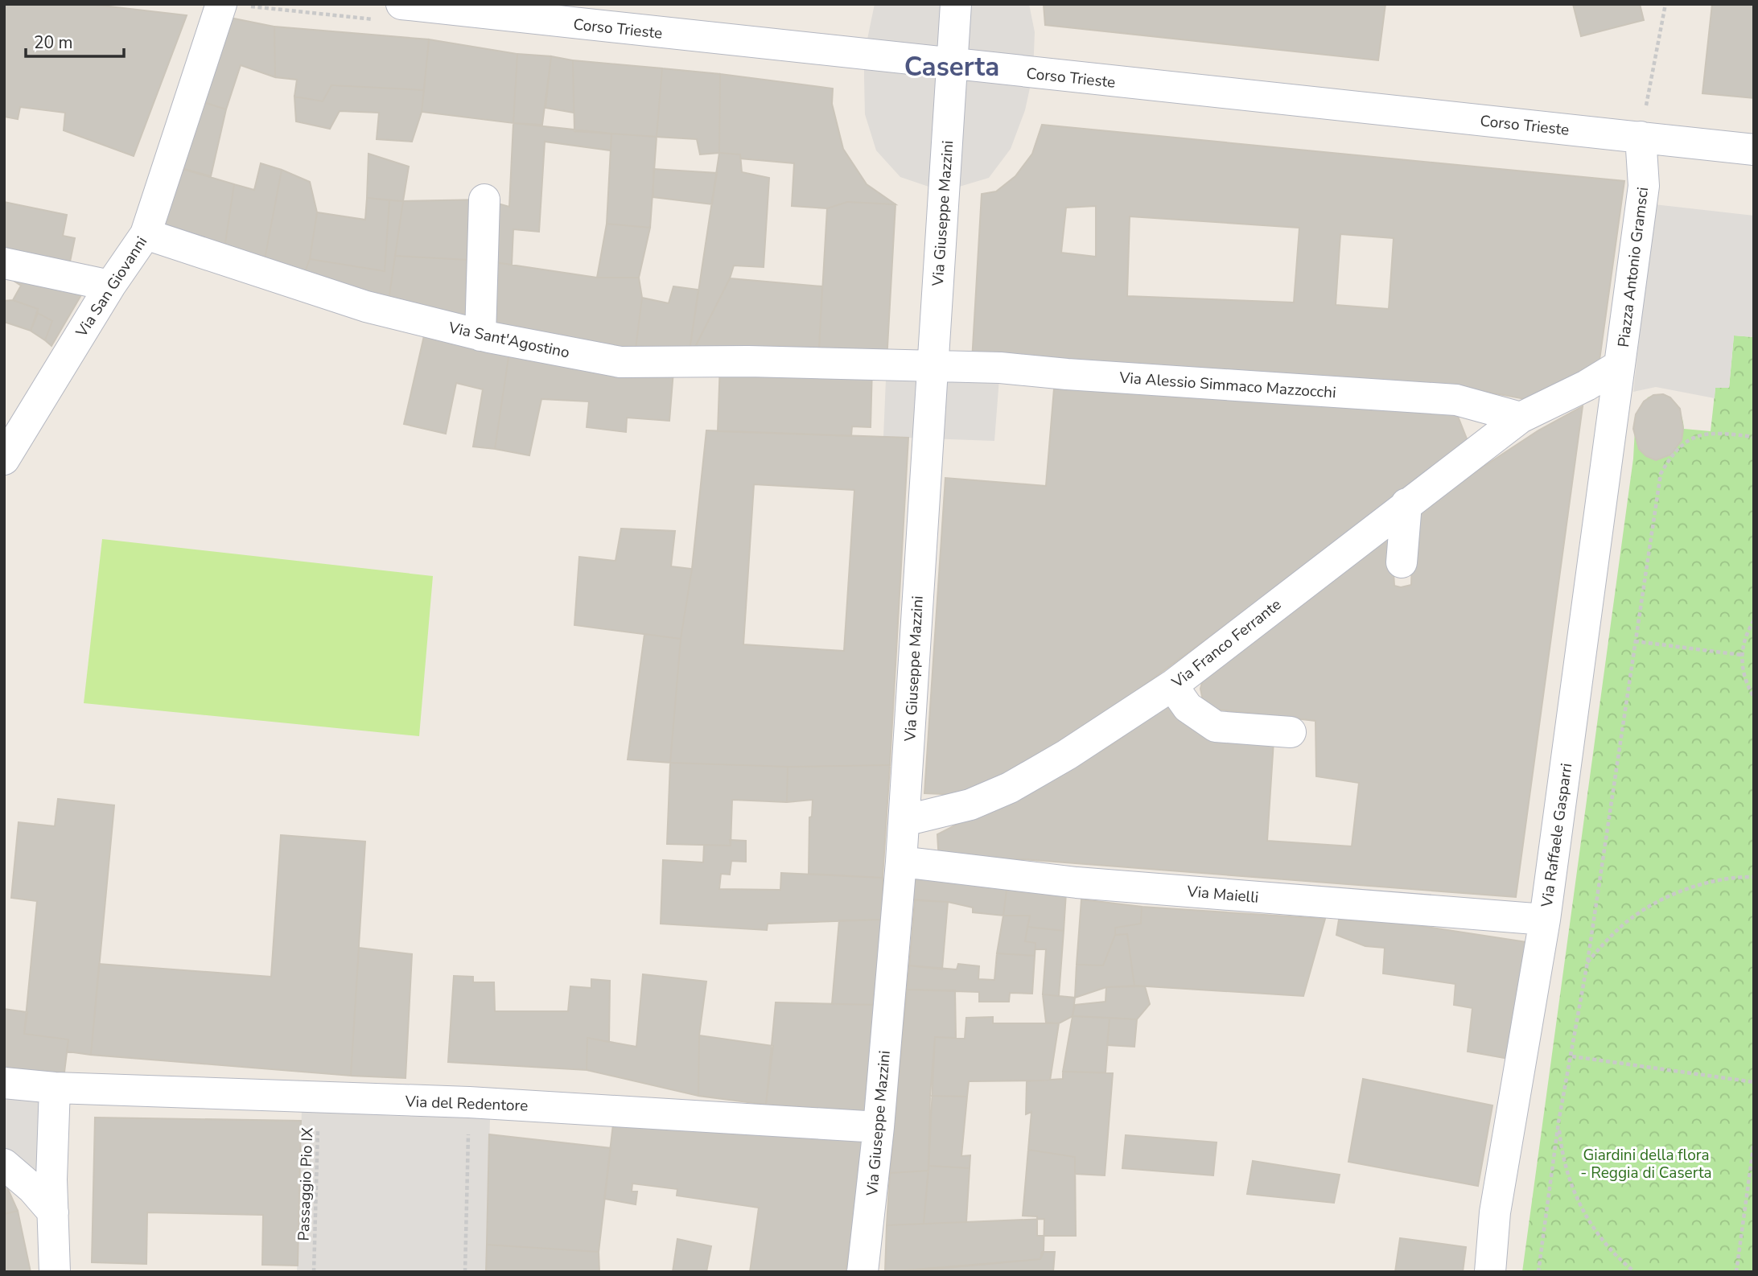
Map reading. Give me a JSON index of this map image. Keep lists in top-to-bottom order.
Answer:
{
  "streets": {
    "street": [
      "Corso Trieste",
      "Via Giuseppe Mazzini",
      "Piazza Antonio Gramsci",
      "Via San Giovanni",
      "Via Sant'Agostino",
      "Via Alessio Simmaco Mazzocchi",
      "Via Franco Ferrante",
      "Via Raffaele Gasparri",
      "Via Maielli",
      "Via del Redentore"
    ],
    "path": ["Passaggio Pio IX"]
  },
  "crossings": [
    ["Corso Trieste", "Via Giuseppe Mazzini"],
    ["Corso Trieste", "Piazza Antonio Gramsci"],
    ["Via Giuseppe Mazzini", "Via Sant'Agostino"],
    ["Via Giuseppe Mazzini", "Via Alessio Simmaco Mazzocchi"],
    ["Via Giuseppe Mazzini", "Via Franco Ferrante"],
    ["Via Giuseppe Mazzini", "Via Maielli"],
    ["Via Giuseppe Mazzini", "Via del Redentore"],
    ["Piazza Antonio Gramsci", "Via Franco Ferrante"],
    ["Piazza Antonio Gramsci", "Via Raffaele Gasparri"],
    ["Via San Giovanni", "Via Sant'Agostino"],
    ["Via Sant'Agostino", "Via Alessio Simmaco Mazzocchi"],
    ["Via Alessio Simmaco Mazzocchi", "Via Franco Ferrante"],
    ["Via Raffaele Gasparri", "Via Maielli"],
    ["Via del Redentore", "Passaggio Pio IX"]
  ],
  "districts": ["Caserta"],
  "parks": ["Giardini della flora - Reggia di Caserta"],
  "scale_bar": "20 m"
}
